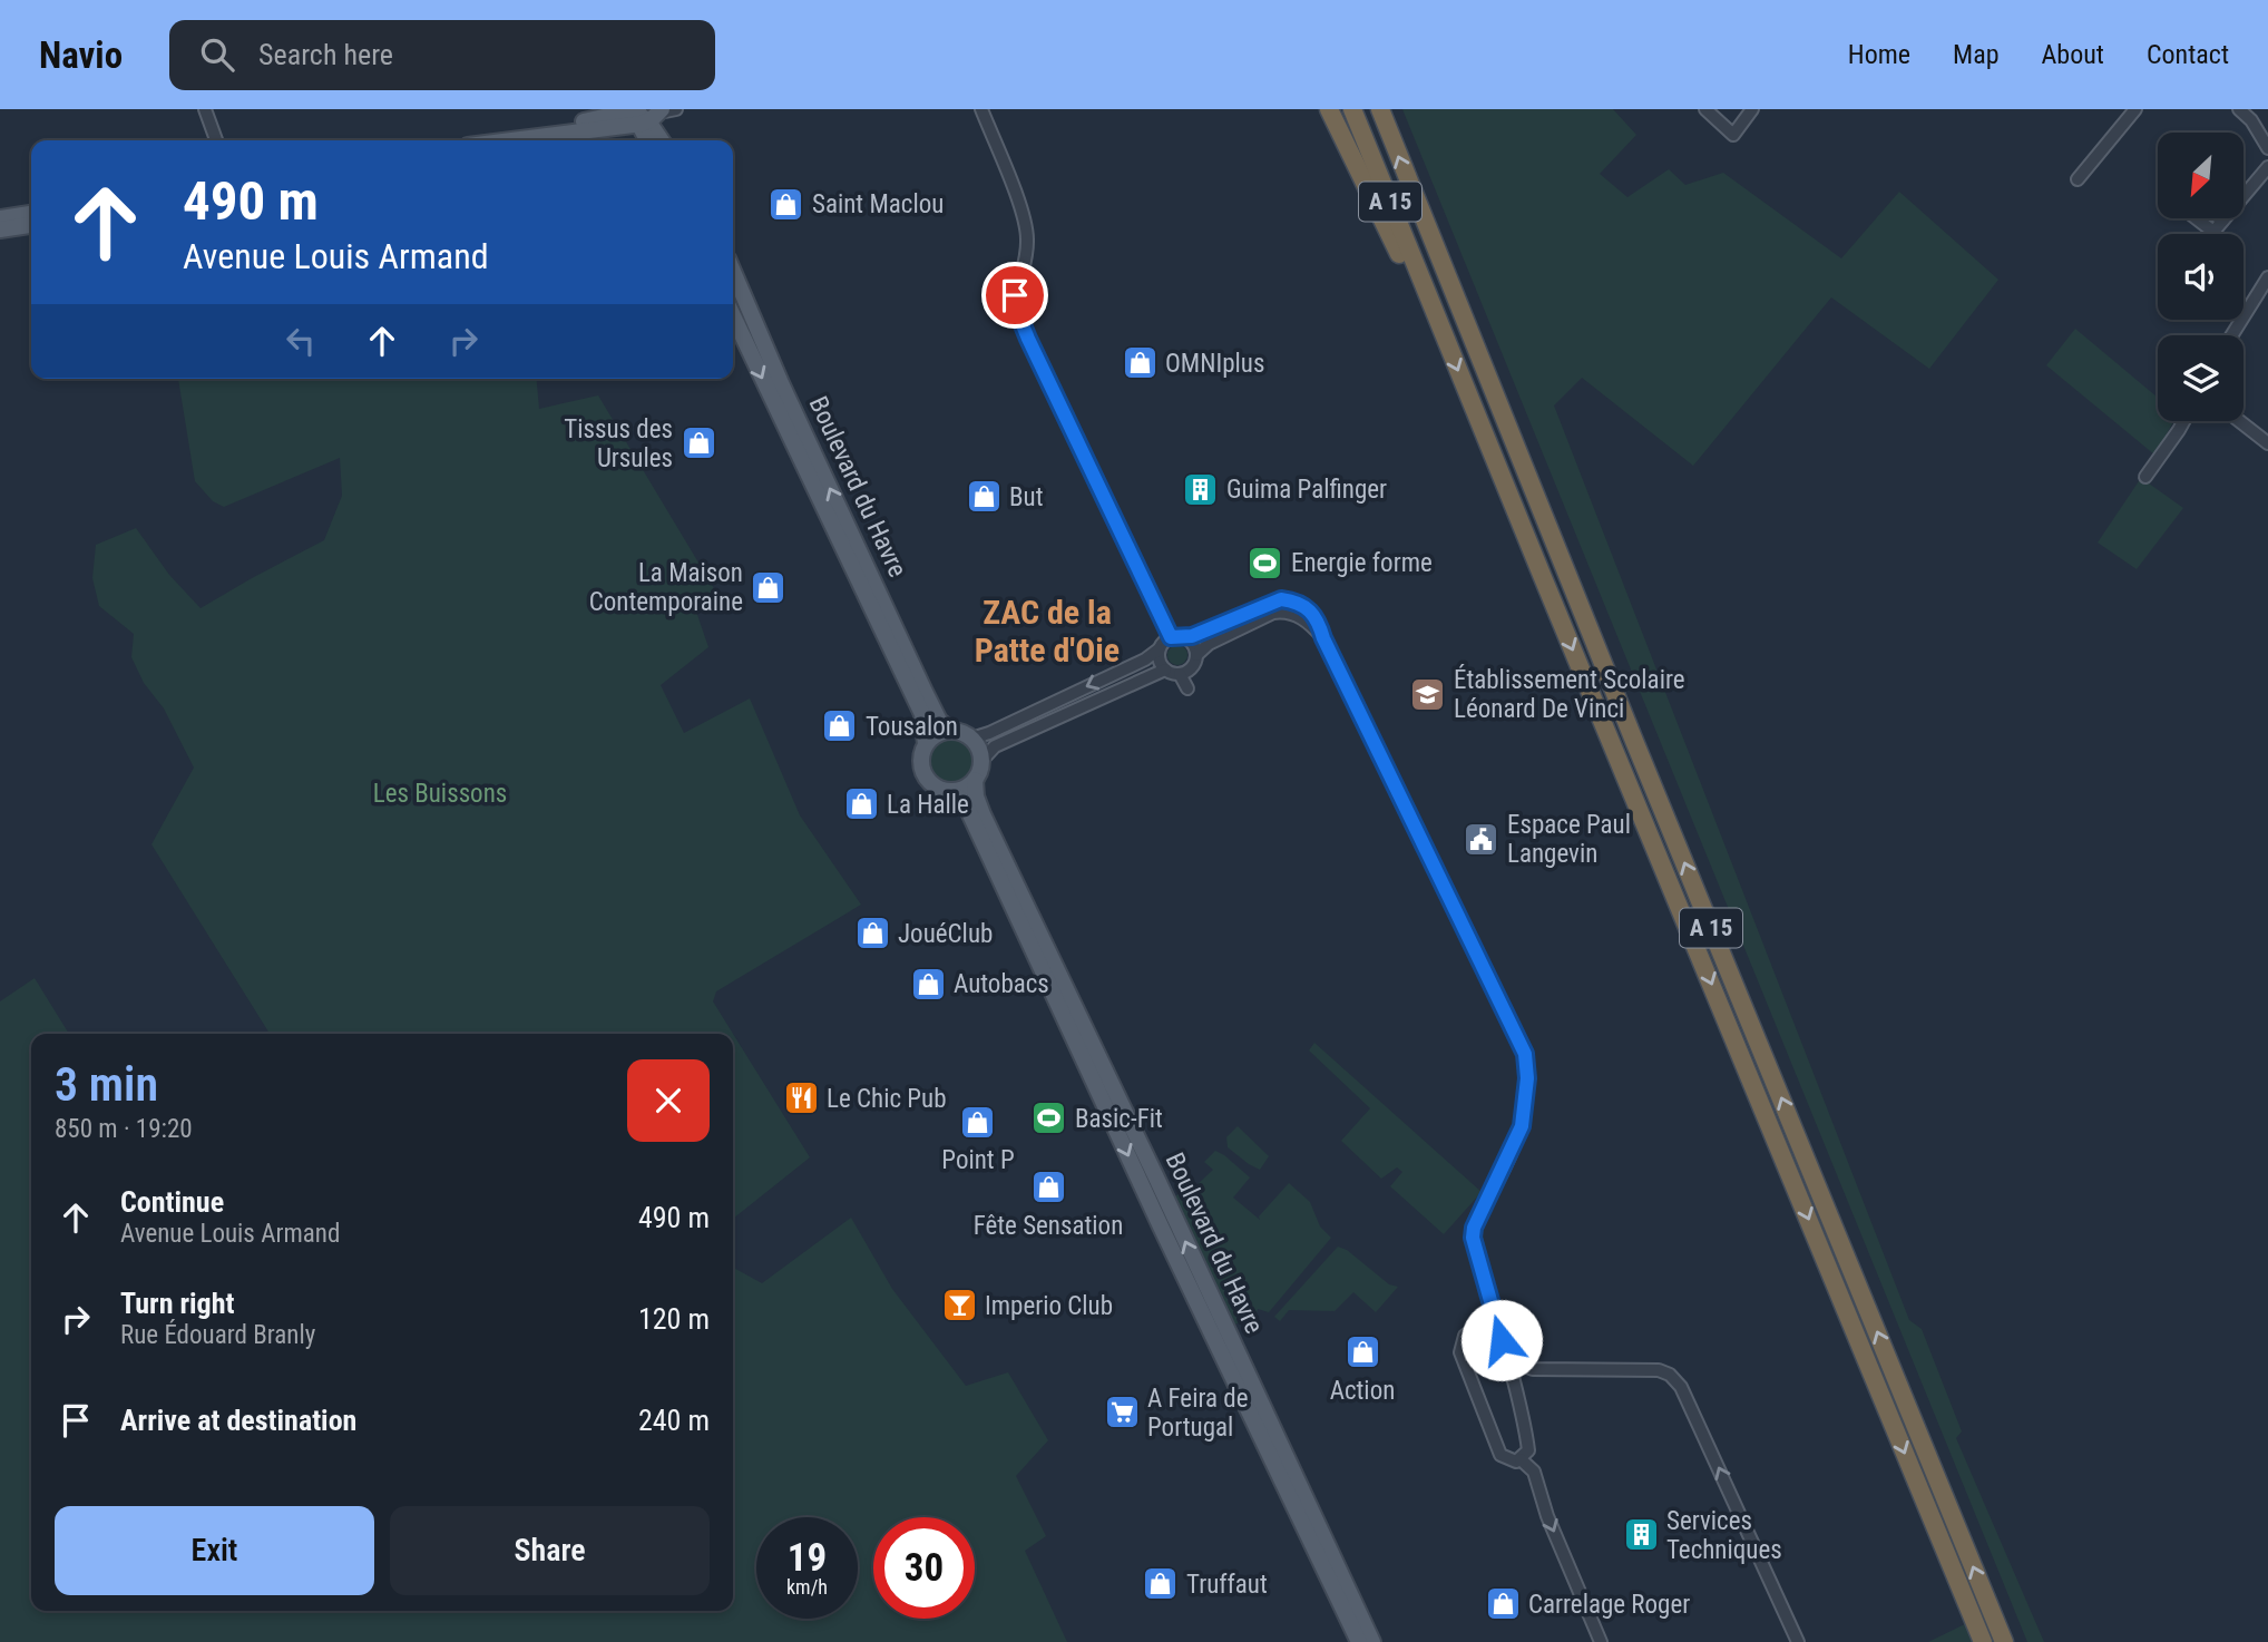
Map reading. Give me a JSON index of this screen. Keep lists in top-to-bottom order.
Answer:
{
  "streets": {
    "highway": ["A 15"],
    "main road": ["Boulevard du Havre"]
  },
  "districts": ["ZAC de la Patte d'Oie"],
  "parks": ["Les Buissons"],
  "places": {
    "shop": [
      "Saint Maclou",
      "OMNIplus",
      "Tissus des Ursules",
      "But",
      "La Maison Contemporaine",
      "Tousalon",
      "La Halle",
      "JouéClub",
      "Autobacs",
      "Point P",
      "Fête Sensation",
      "Action",
      "Truffaut",
      "Carrelage Roger"
    ],
    "building": ["Guima Palfinger", "Services Techniques"],
    "sports": ["Energie forme", "Basic-Fit"],
    "school or university": ["Établissement Scolaire Léonard De Vinci"],
    "public building": ["Espace Paul Langevin"],
    "restaurant": ["Le Chic Pub"],
    "bar": ["Imperio Club"],
    "supermarket": ["A Feira de Portugal"]
  },
  "north": "bottom left",
  "page": {
    "header": "Navio",
    "search": "Search here",
    "nav": [
      "Home",
      "Map",
      "About",
      "Contact"
    ],
    "turn": ["490 m", "Avenue Louis Armand"],
    "heading": ["3 min", "850 m · 19:20"],
    "list": [
      {
        "name": "Continue",
        "note": "Avenue Louis Armand",
        "value": "490 m"
      },
      {
        "name": "Turn right",
        "note": "Rue Édouard Branly",
        "value": "120 m"
      },
      {
        "name": "Arrive at destination",
        "value": "240 m"
      }
    ],
    "buttons": ["Exit", "Share"],
    "speed": "19 km/h",
    "limit": "30"
  }
}
